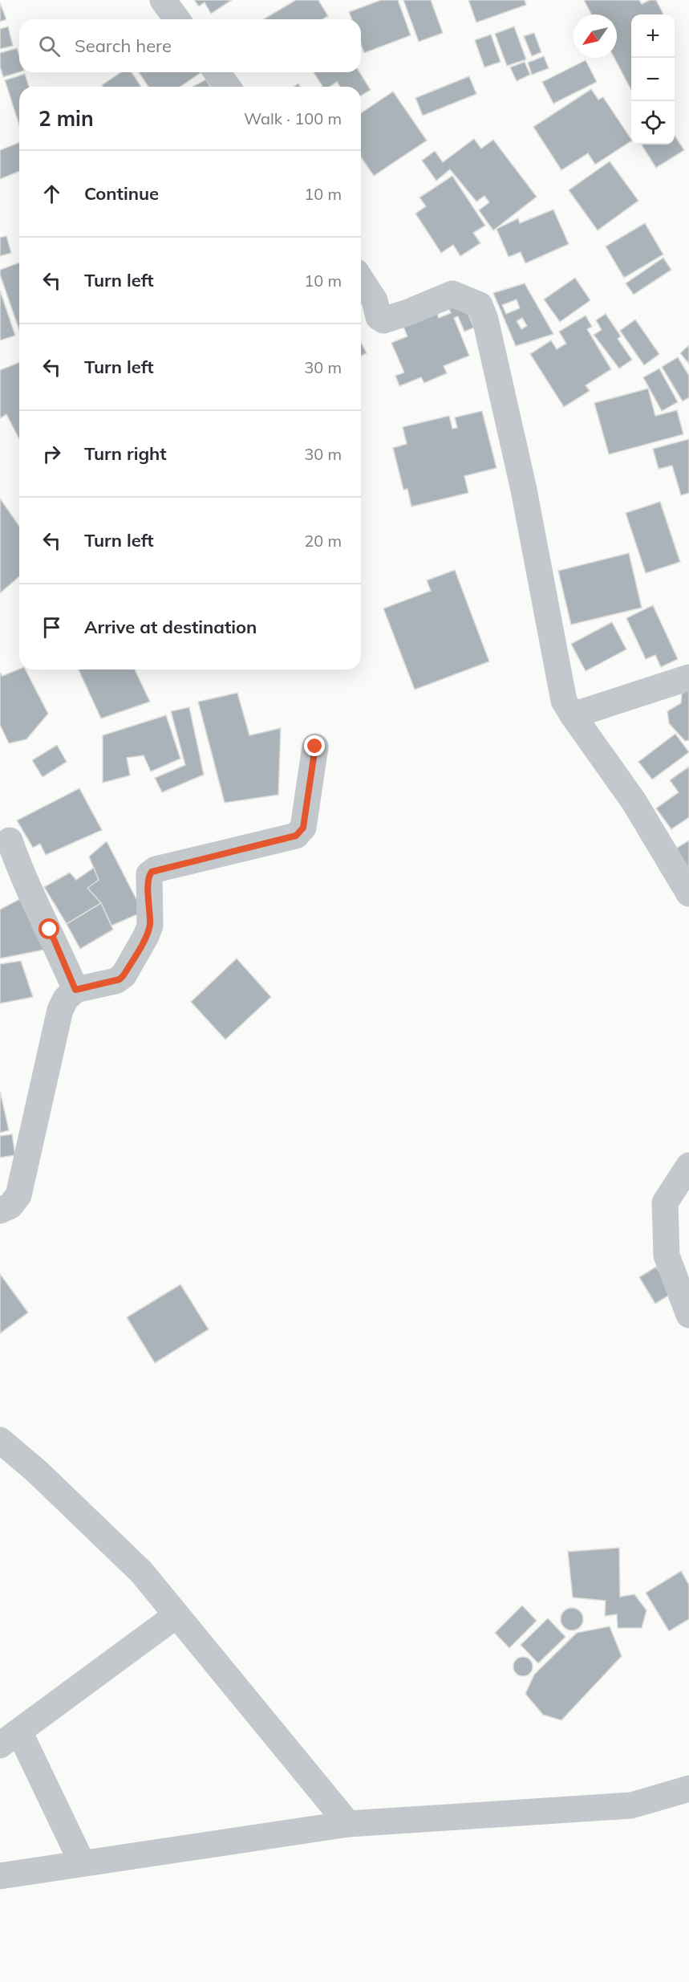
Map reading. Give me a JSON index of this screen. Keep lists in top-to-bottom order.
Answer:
{
  "north": "bottom left",
  "page": {
    "map_buttons": ["+", "−"],
    "search": "Search here",
    "heading": ["2 min", "Walk · 100 m"],
    "list": [
      ["Continue", "10 m"],
      ["Turn left", "10 m"],
      ["Turn left", "30 m"],
      ["Turn right", "30 m"],
      ["Turn left", "20 m"],
      "Arrive at destination"
    ]
  }
}
